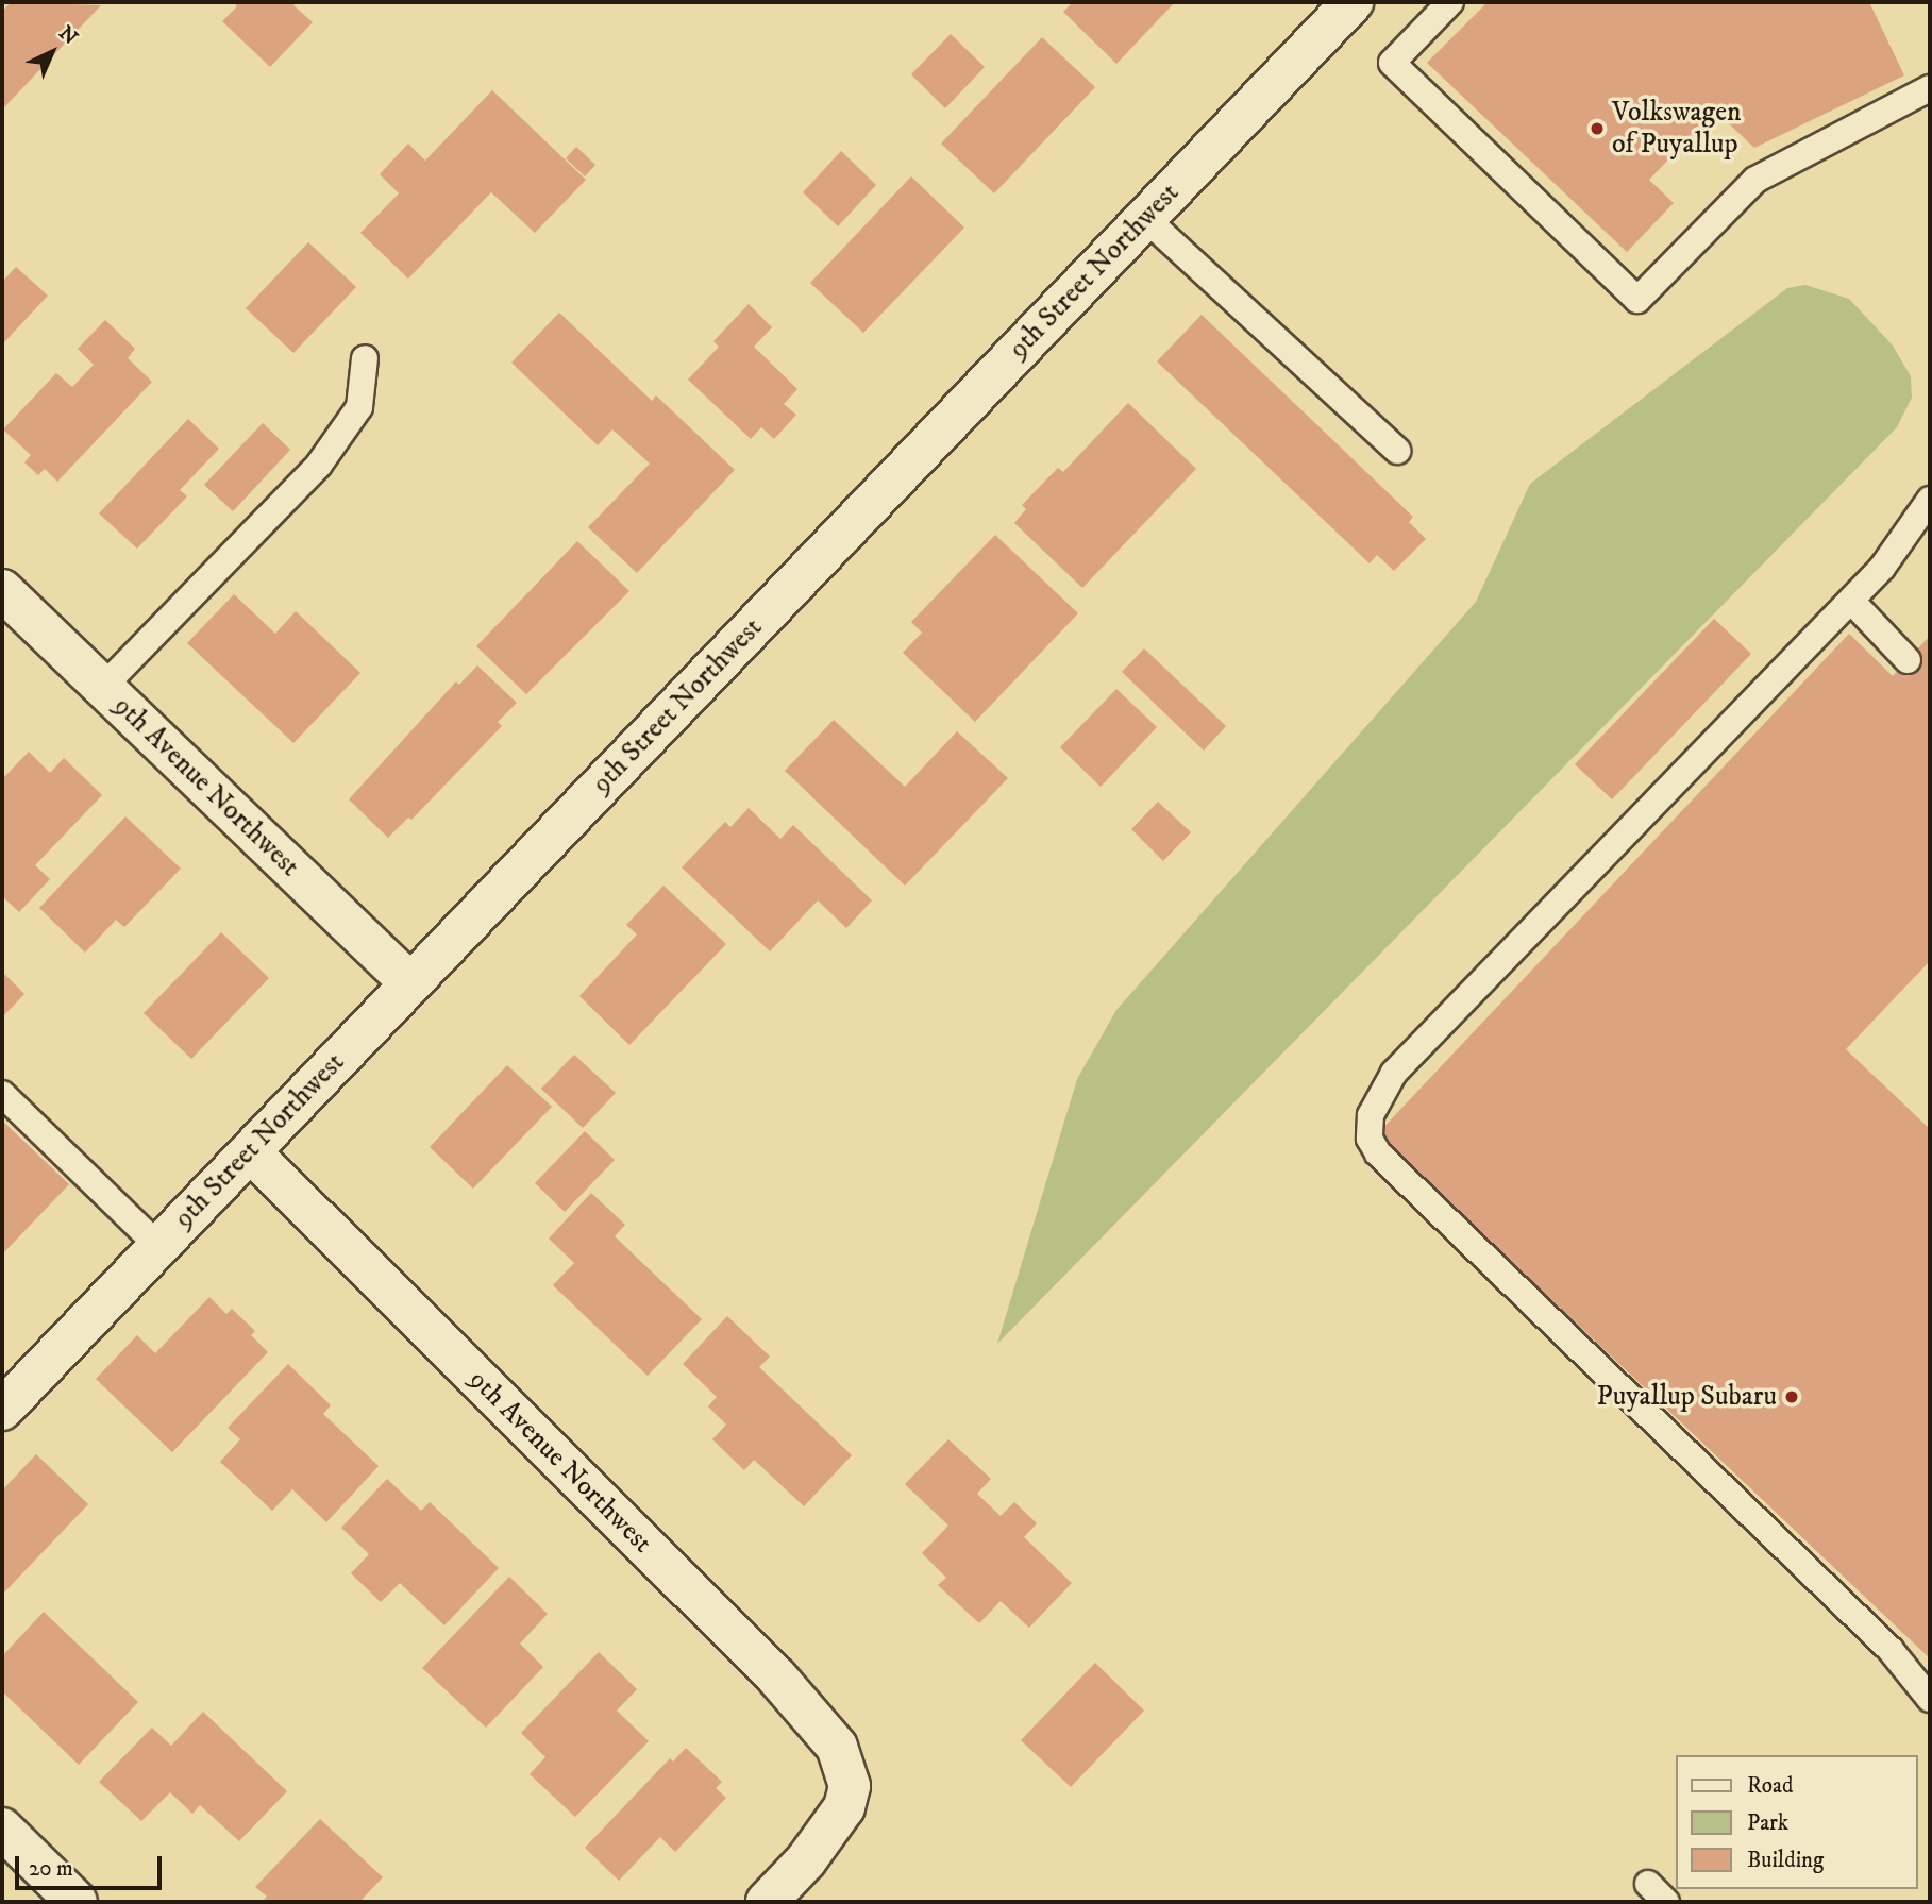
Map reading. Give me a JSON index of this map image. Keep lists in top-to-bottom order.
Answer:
{
  "streets": {
    "street": ["9th Street Northwest", "9th Avenue Northwest"]
  },
  "crossings": [
    ["9th Street Northwest", "9th Avenue Northwest"]
  ],
  "places": ["Volkswagen of Puyallup", "Puyallup Subaru"],
  "legend": ["Road", "Park", "Building"],
  "scale_bar": "20 m",
  "north": "top right"
}
